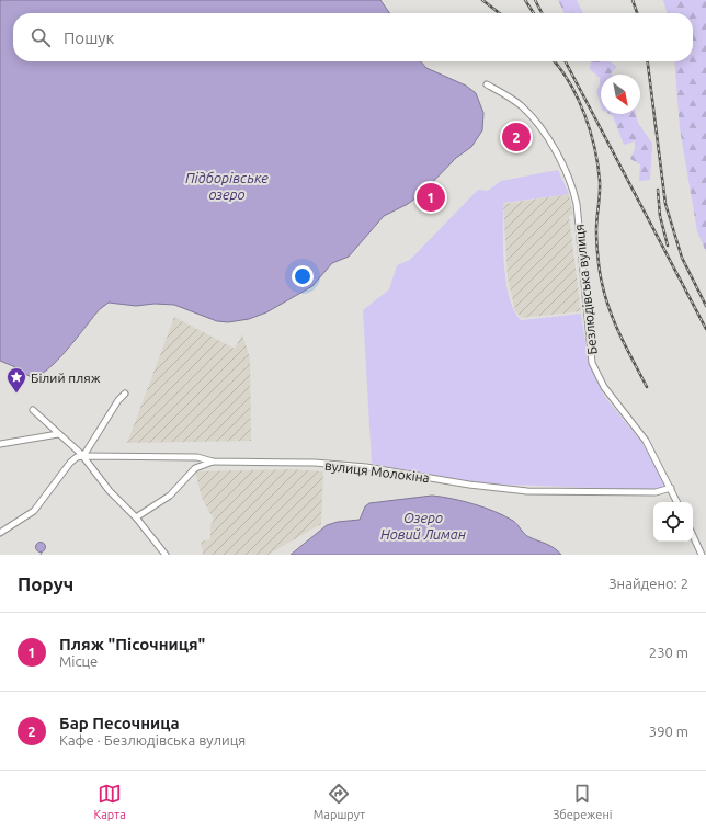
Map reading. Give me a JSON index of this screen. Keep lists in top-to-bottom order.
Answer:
{
  "streets": {
    "street": ["Безлюдівська вулиця", "вулиця Молокіна"]
  },
  "crossings": [
    ["Безлюдівська вулиця", "вулиця Молокіна"]
  ],
  "water": ["Підборівське озеро", "Озеро Новий Лиман"],
  "places": {
    "place": ["Білий пляж"]
  },
  "north": "bottom right",
  "page": {
    "search": "Пошук",
    "pins": ["2", "1"],
    "heading": ["Поруч", "Знайдено: 2"],
    "list": [
      {
        "mark": "1",
        "name": "Пляж \"Пісочниця\"",
        "note": "Місце",
        "value": "230 m"
      },
      {
        "mark": "2",
        "name": "Бар Песочница",
        "note": "Кафе · Безлюдівська вулиця",
        "value": "390 m"
      }
    ],
    "nav": ["Карта", "Маршрут", "Збережені"]
  }
}
